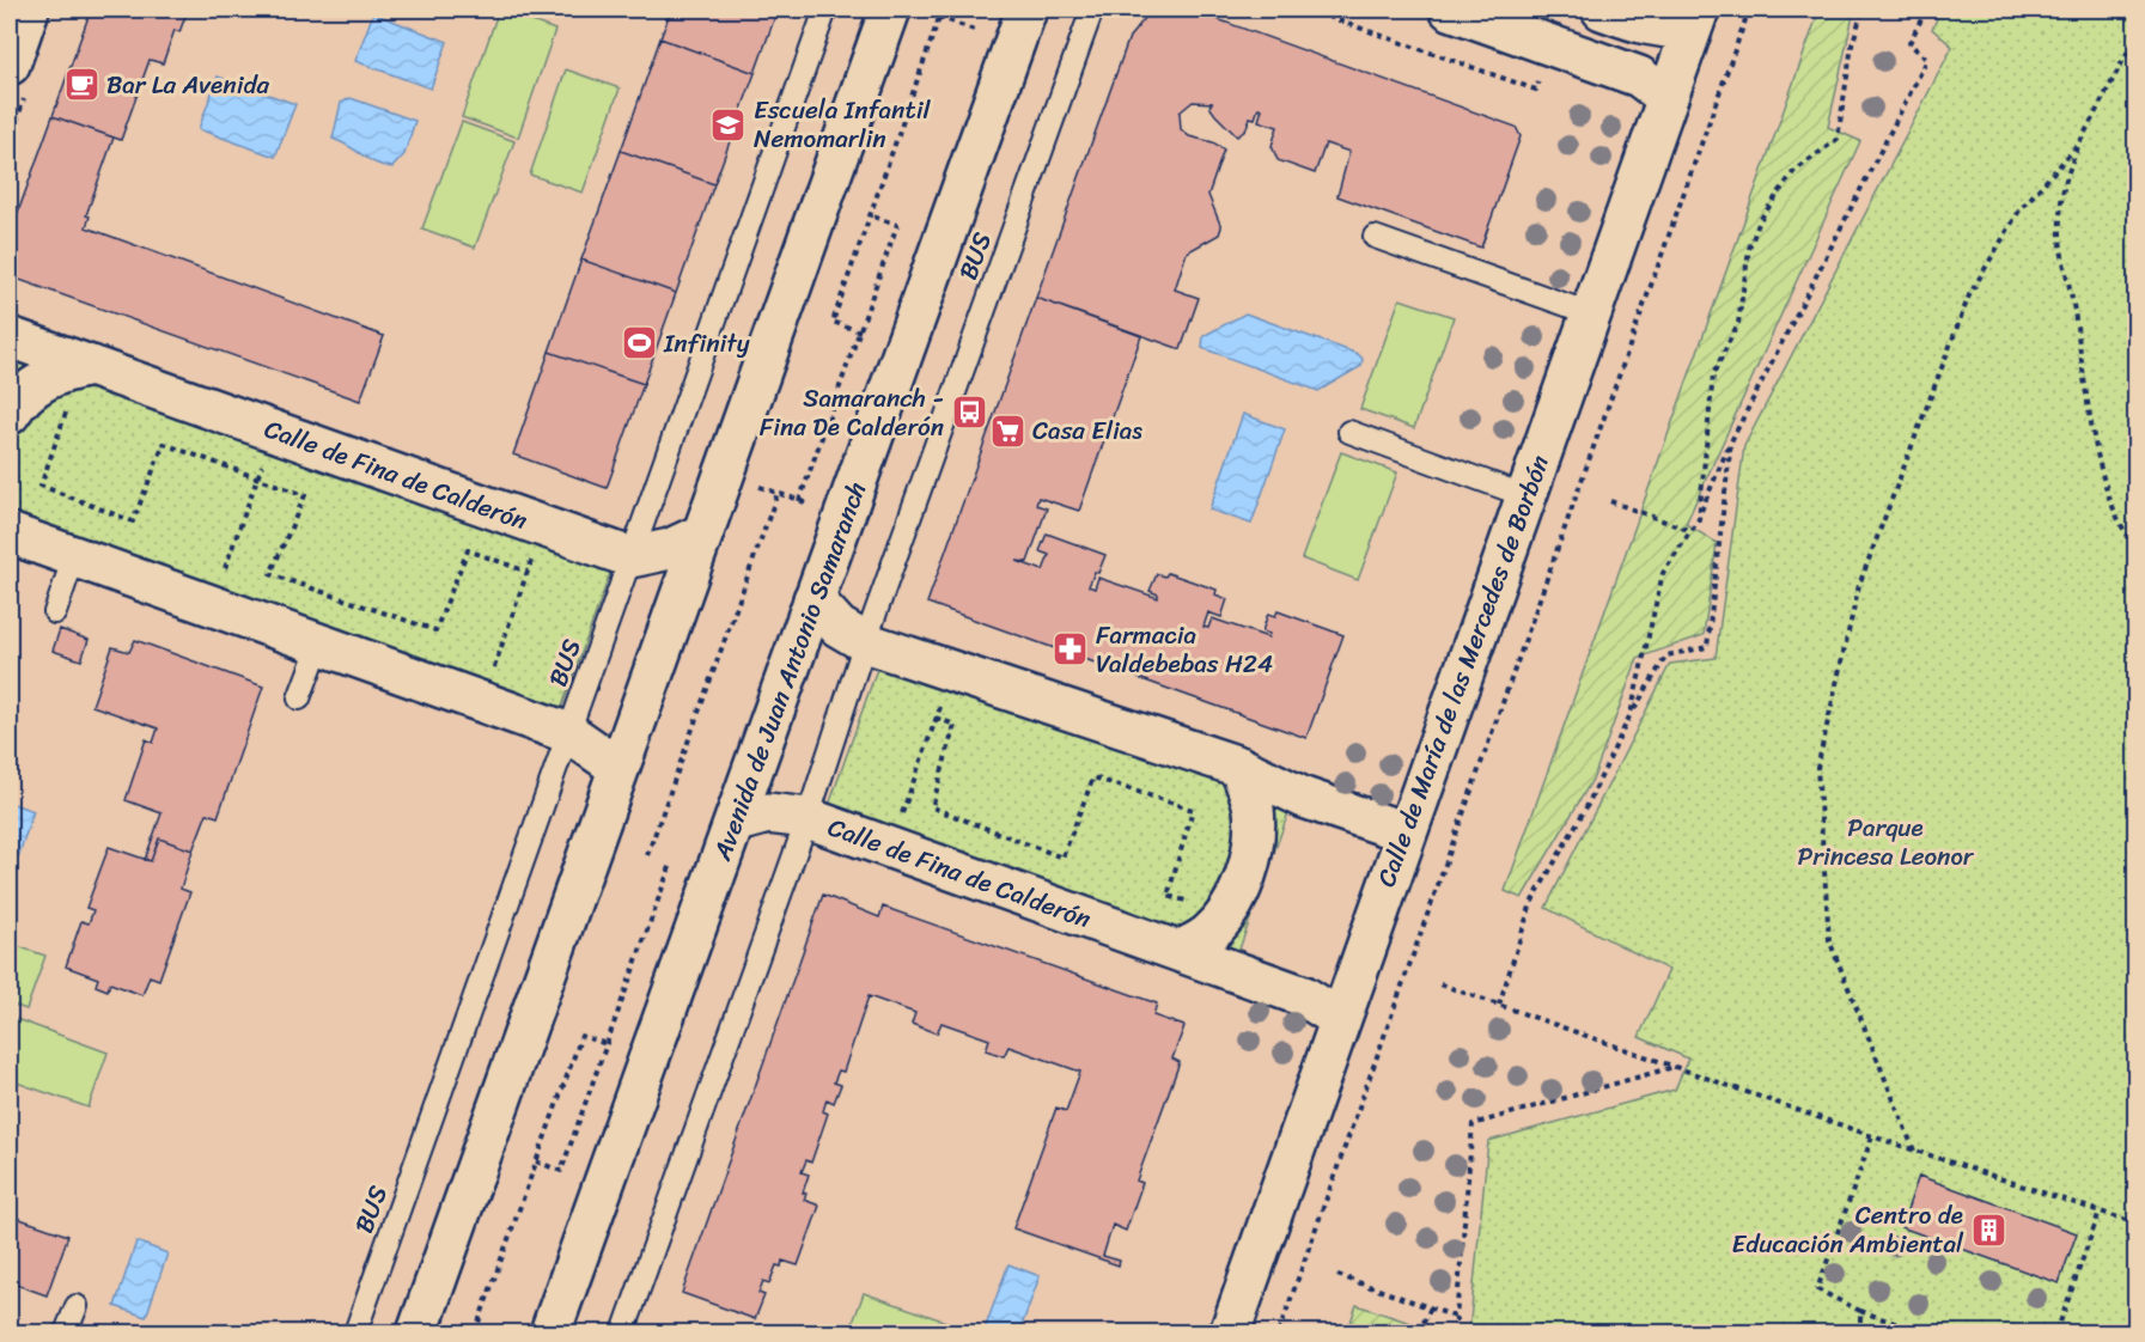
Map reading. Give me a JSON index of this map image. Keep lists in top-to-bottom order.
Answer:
{
  "streets": {
    "street": ["Calle de Fina de Calderón", "Avenida de Juan Antonio Samaranch", "Calle de María de las Mercedes de Borbón"],
    "lane": ["BUS"]
  },
  "crossings": [
    ["BUS", "Calle de Fina de Calderón"],
    ["Calle de Fina de Calderón", "Avenida de Juan Antonio Samaranch"],
    ["Calle de Fina de Calderón", "Calle de María de las Mercedes de Borbón"]
  ],
  "parks": ["Parque Princesa Leonor"],
  "places": {
    "cafe": ["Bar La Avenida"],
    "school or university": ["Escuela Infantil Nemomarlin"],
    "sports": ["Infinity"],
    "bus stop": ["Samaranch - Fina De Calderón"],
    "supermarket": ["Casa Elias"],
    "pharmacy": ["Farmacia Valdebebas H24"],
    "building": ["Centro de Educación Ambiental"]
  }
}
